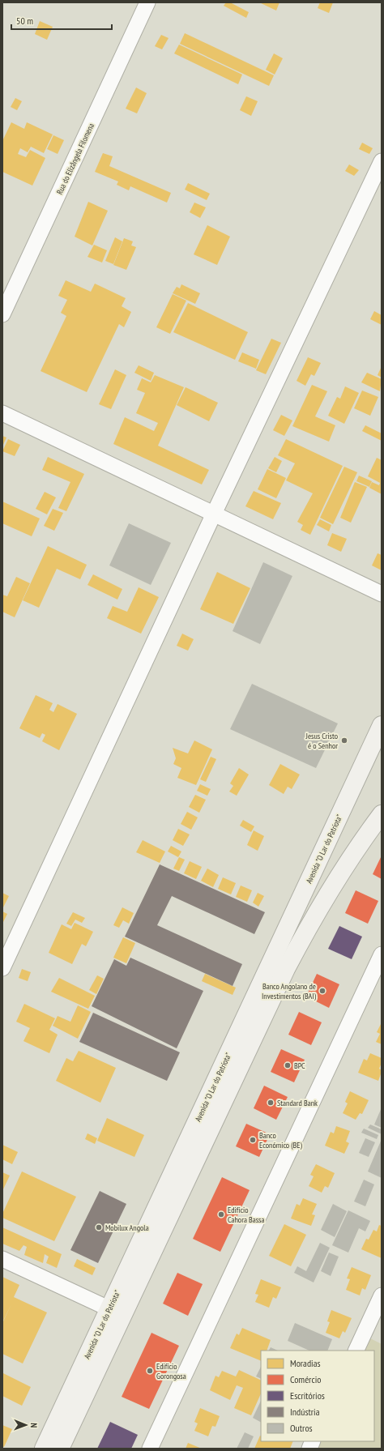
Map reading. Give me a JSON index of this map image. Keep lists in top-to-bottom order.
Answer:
{
  "streets": {
    "main road": ["Avenida \"O Lar do Patriota\""],
    "street": ["Rua do Elizângela Filomena"]
  },
  "places": [
    "Jesus Cristo é o Senhor",
    "Banco Angolano de Investimentos (BAI)",
    "BPC",
    "Standard Bank",
    "Banco Económico (BE)",
    "Edifício Cahora Bassa",
    "Mobilux Angola",
    "Edifício Gorongosa"
  ],
  "legend": [
    "Moradias",
    "Comércio",
    "Escritórios",
    "Indústria",
    "Outros"
  ],
  "scale_bar": "50 m",
  "north": "right"
}
